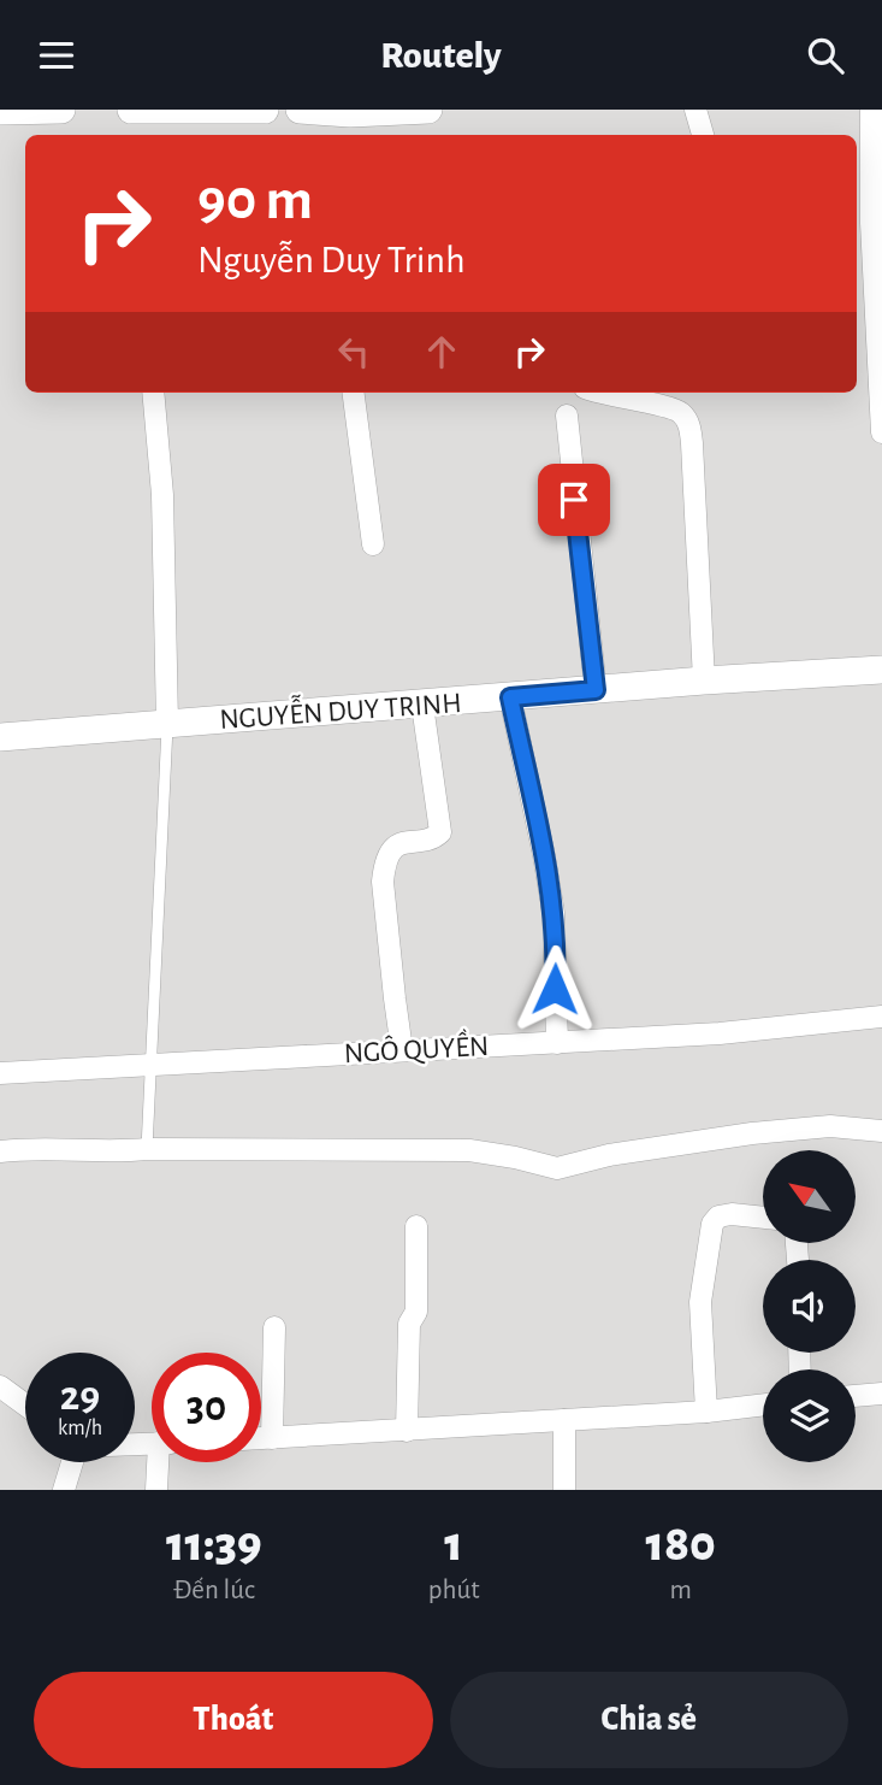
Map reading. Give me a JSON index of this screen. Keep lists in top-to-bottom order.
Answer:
{
  "streets": {
    "street": ["NGUYỄN DUY TRINH", "NGÔ QUYỀN"]
  },
  "north": "top left",
  "page": {
    "header": "Routely",
    "turn": ["90 m", "Nguyễn Duy Trinh"],
    "speed": "29 km/h",
    "limit": "30",
    "eta": [
      "11:39",
      "Đến lúc",
      "1",
      "phút",
      "180",
      "m"
    ],
    "buttons": ["Thoát", "Chia sẻ"]
  }
}
